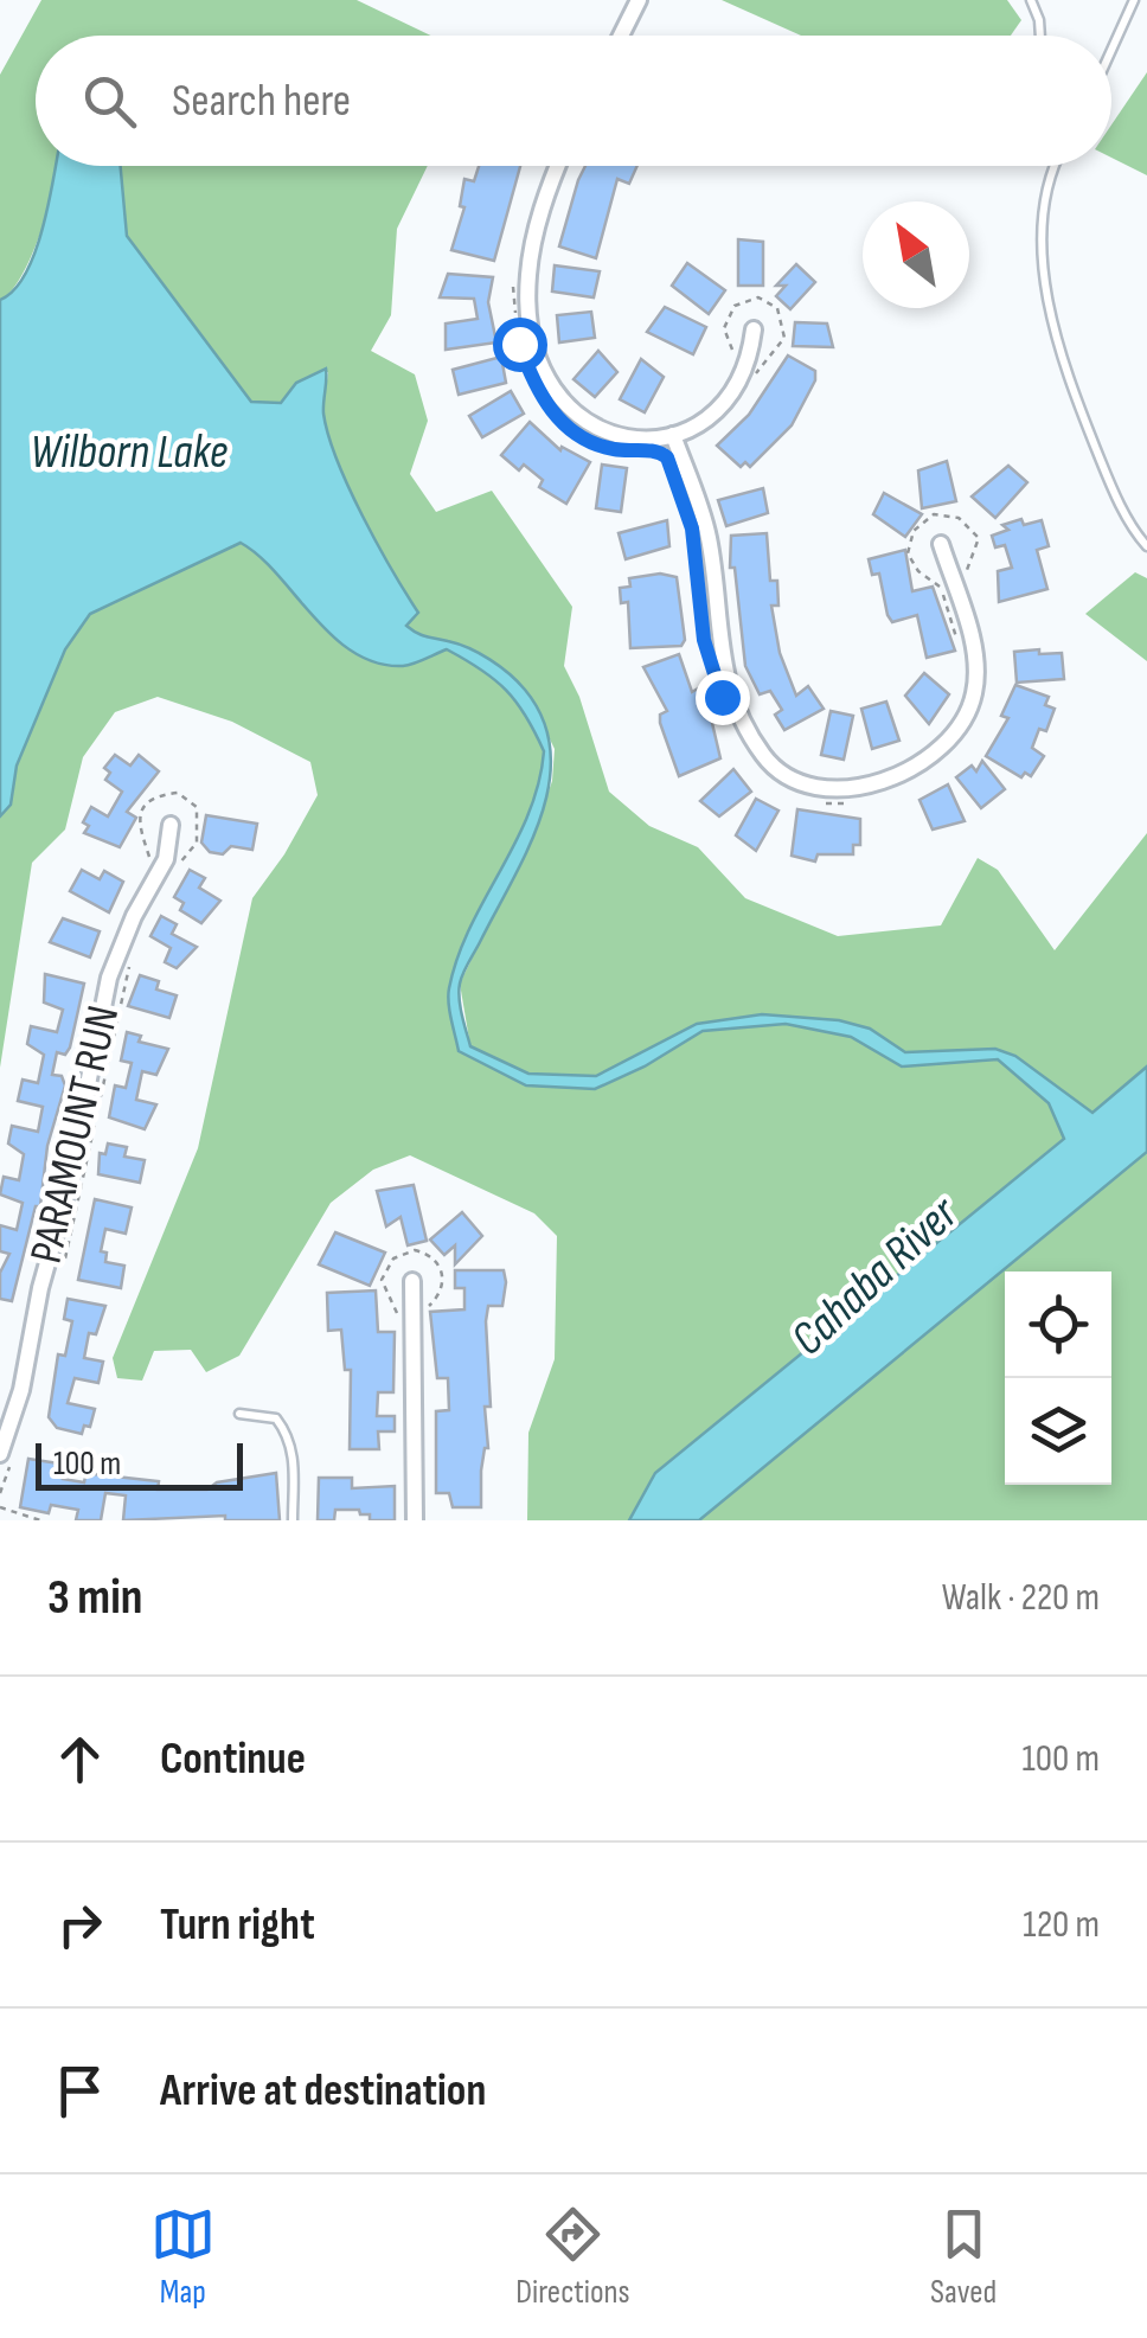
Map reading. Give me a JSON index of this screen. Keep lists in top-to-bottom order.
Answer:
{
  "streets": {
    "street": ["PARAMOUNT RUN"]
  },
  "water": ["Wilborn Lake", "Cahaba River"],
  "scale_bar": "100 m",
  "north": "top left",
  "page": {
    "search": "Search here",
    "scale": "100 m",
    "heading": ["3 min", "Walk · 220 m"],
    "list": [
      ["Continue", "100 m"],
      ["Turn right", "120 m"],
      "Arrive at destination"
    ],
    "nav": ["Map", "Directions", "Saved"]
  }
}
